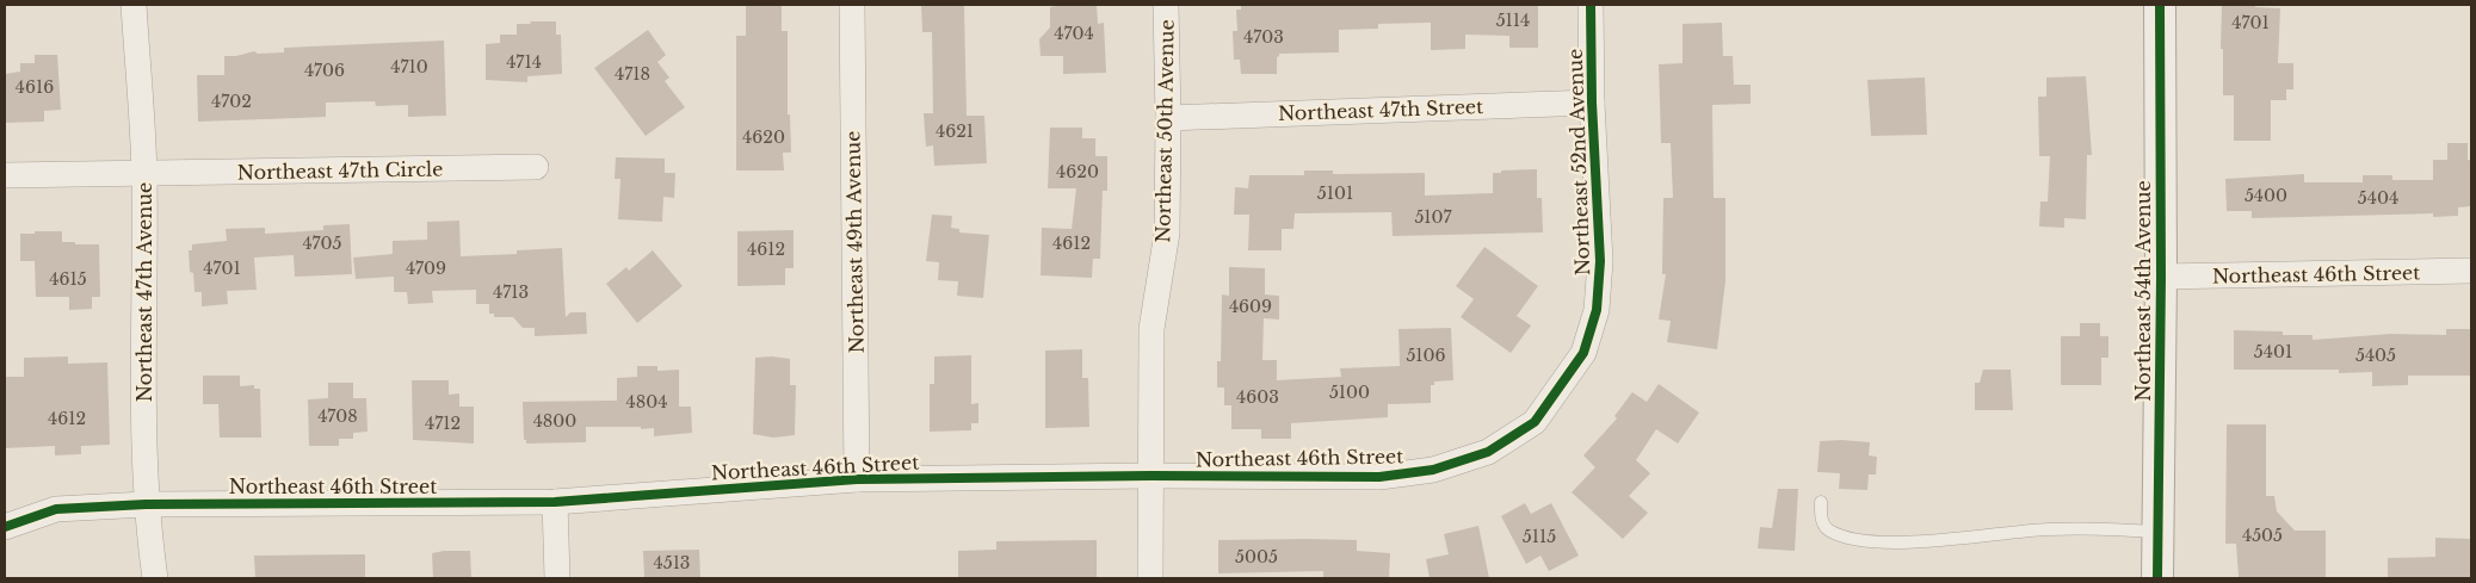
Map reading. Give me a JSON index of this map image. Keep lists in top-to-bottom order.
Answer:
{
  "streets": {
    "street": [
      "Northeast 47th Street",
      "Northeast 50th Avenue",
      "Northeast 52nd Avenue",
      "Northeast 47th Circle",
      "Northeast 49th Avenue",
      "Northeast 46th Street",
      "Northeast 54th Avenue",
      "Northeast 47th Avenue"
    ]
  },
  "crossings": [
    ["Northeast 47th Street", "Northeast 50th Avenue"],
    ["Northeast 47th Street", "Northeast 52nd Avenue"],
    ["Northeast 50th Avenue", "Northeast 46th Street"],
    ["Northeast 52nd Avenue", "Northeast 46th Street"],
    ["Northeast 47th Circle", "Northeast 47th Avenue"],
    ["Northeast 49th Avenue", "Northeast 46th Street"],
    ["Northeast 46th Street", "Northeast 54th Avenue"],
    ["Northeast 46th Street", "Northeast 47th Avenue"]
  ],
  "house_numbers": [
    "5114",
    "4701",
    "4704",
    "4703",
    "4714",
    "4710",
    "4706",
    "4718",
    "4616",
    "4702",
    "4621",
    "4620",
    "4620",
    "5101",
    "5400",
    "5404",
    "5107",
    "4705",
    "4612",
    "4612",
    "4701",
    "4709",
    "4615",
    "4713",
    "4609",
    "5401",
    "5106",
    "5405",
    "5100",
    "4603",
    "4804",
    "4708",
    "4612",
    "4800",
    "4712",
    "4505",
    "5115",
    "5005",
    "4513"
  ]
}
